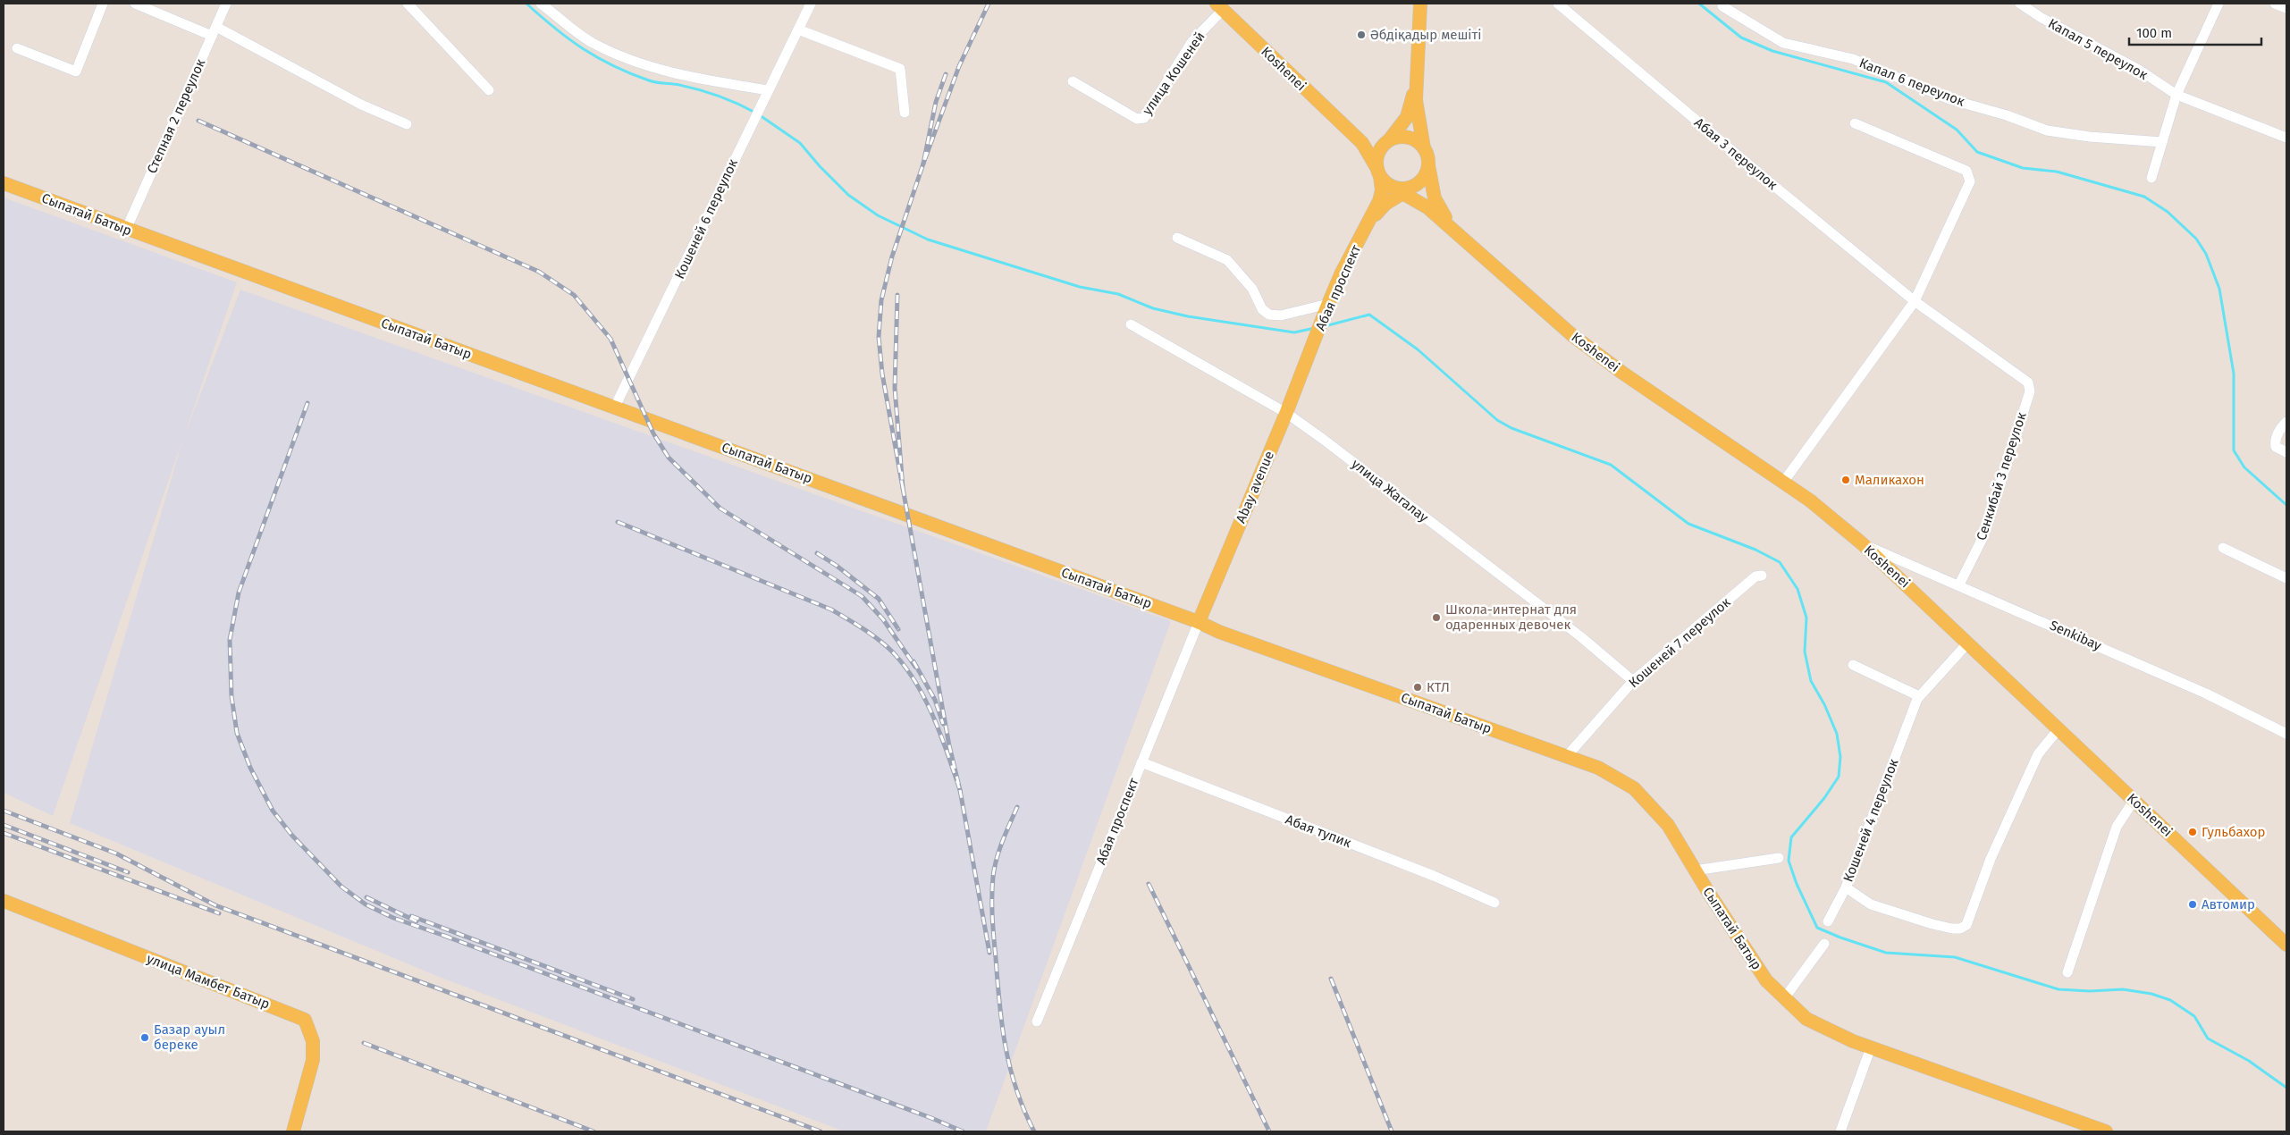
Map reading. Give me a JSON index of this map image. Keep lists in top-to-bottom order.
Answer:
{
  "streets": {
    "main road": [
      "Koshenei",
      "Сыпатай Батыр",
      "Абая проспект",
      "Abay avenue",
      "улица Мамбет Батыр"
    ],
    "street": [
      "Капал 5 переулок",
      "улица Кошеней",
      "Капал 6 переулок",
      "Степная 2 переулок",
      "Абая 3 переулок",
      "Кошеней 6 переулок",
      "Сенкибай 3 переулок",
      "улица Жагалау",
      "Senkibay",
      "Кошеней 7 переулок",
      "Кошеней 4 переулок",
      "Абая тупик"
    ]
  },
  "crossings": [
    ["Koshenei", "улица Кошеней"],
    ["Koshenei", "Senkibay"],
    ["Koshenei", "Кошеней 4 переулок"],
    ["Степная 2 переулок", "Сыпатай Батыр"],
    ["Абая 3 переулок", "Сенкибай 3 переулок"],
    ["Сыпатай Батыр", "Кошеней 6 переулок"],
    ["Сыпатай Батыр", "Абая проспект"],
    ["Сыпатай Батыр", "Abay avenue"],
    ["Сыпатай Батыр", "Кошеней 7 переулок"],
    ["Абая проспект", "Abay avenue"],
    ["Абая проспект", "Абая тупик"],
    ["Сенкибай 3 переулок", "Senkibay"],
    ["Abay avenue", "улица Жагалау"],
    ["улица Жагалау", "Кошеней 7 переулок"]
  ],
  "places": [
    "Әбдіқадыр мешіті",
    "Маликахон",
    "Школа-интернат для одаренных девочек",
    "КТЛ",
    "Гульбахор",
    "Автомир",
    "Базар ауыл береке"
  ],
  "scale_bar": "100 m"
}
